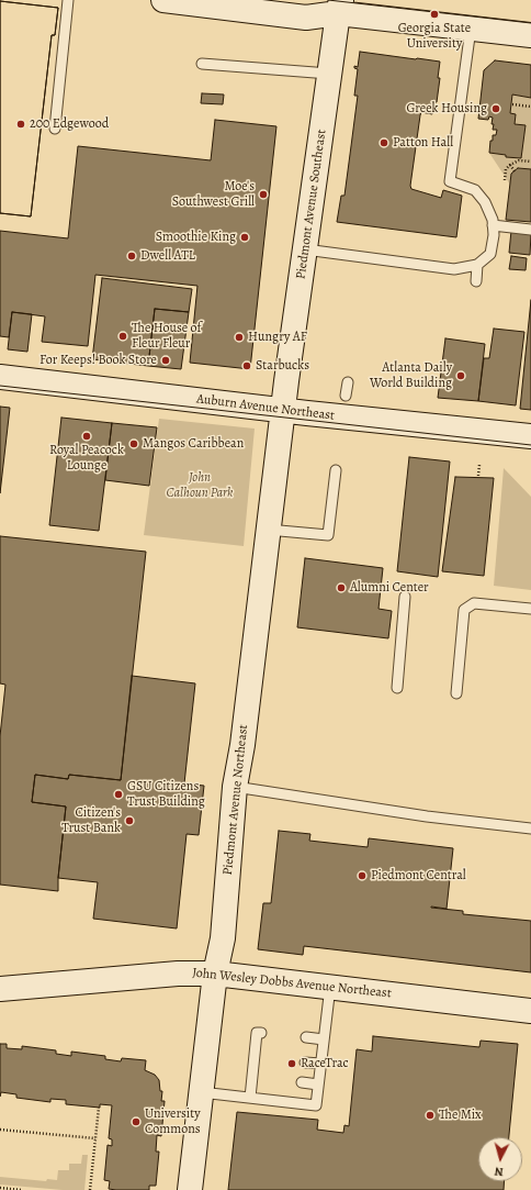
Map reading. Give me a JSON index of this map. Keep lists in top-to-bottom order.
{
  "streets": {
    "main road": [
      "Piedmont Avenue Southeast",
      "Auburn Avenue Northeast",
      "Piedmont Avenue Northeast",
      "John Wesley Dobbs Avenue Northeast"
    ]
  },
  "crossings": [
    ["Piedmont Avenue Southeast", "Auburn Avenue Northeast"],
    ["Piedmont Avenue Southeast", "Piedmont Avenue Northeast"],
    ["Auburn Avenue Northeast", "Piedmont Avenue Northeast"],
    ["Piedmont Avenue Northeast", "John Wesley Dobbs Avenue Northeast"]
  ],
  "parks": ["John Calhoun Park"],
  "places": [
    "Georgia State University",
    "Greek Housing",
    "200 Edgewood",
    "Patton Hall",
    "Moe's Southwest Grill",
    "Smoothie King",
    "Dwell ATL",
    "The House of Fleur Fleur",
    "Hungry AF",
    "For Keeps! Book Store",
    "Starbucks",
    "Atlanta Daily World Building",
    "Royal Peacock Lounge",
    "Mangos Caribbean",
    "Alumni Center",
    "GSU Citizens Trust Building",
    "Citizen's Trust Bank",
    "Piedmont Central",
    "RaceTrac",
    "The Mix",
    "University Commons"
  ],
  "north": "bottom"
}
